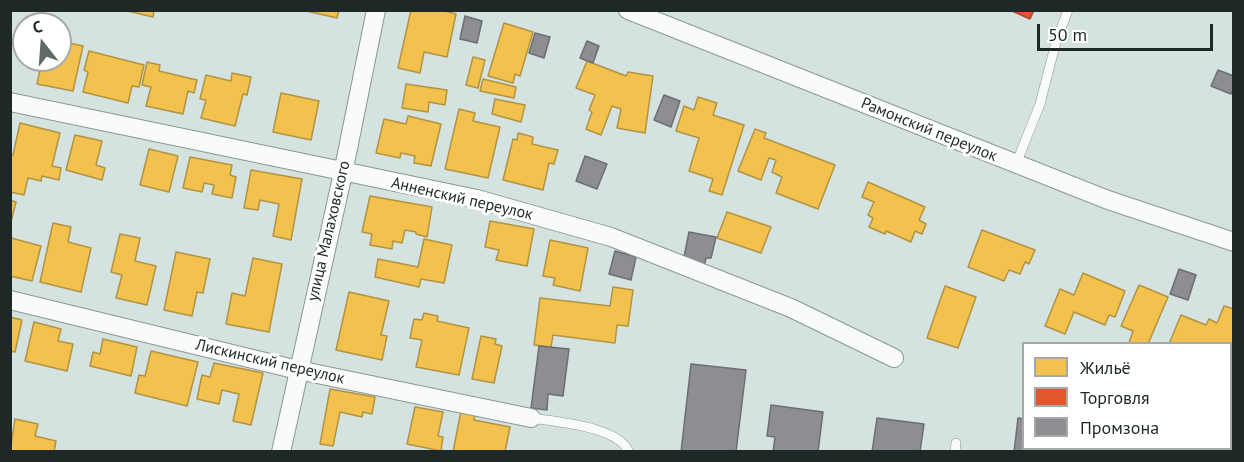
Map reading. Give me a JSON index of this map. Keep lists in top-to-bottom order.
{
  "streets": {
    "street": [
      "Рамонский переулок",
      "Анненский переулок",
      "улица Малаховского",
      "Лискинский переулок"
    ]
  },
  "crossings": [
    ["Анненский переулок", "улица Малаховского"],
    ["улица Малаховского", "Лискинский переулок"]
  ],
  "legend": ["Жильё", "Торговля", "Промзона"],
  "scale_bar": "50 m",
  "north": "top"
}
